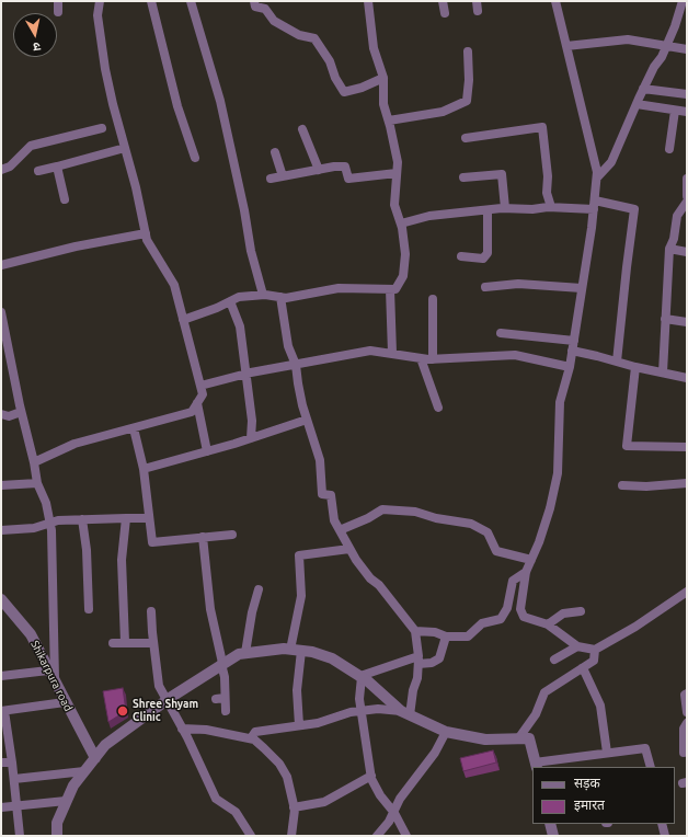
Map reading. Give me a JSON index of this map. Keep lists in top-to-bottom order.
{
  "streets": {
    "street": ["Shikarpura road"]
  },
  "places": ["Shree Shyam Clinic"],
  "legend": ["सड़क", "इमारत"],
  "north": "bottom"
}
